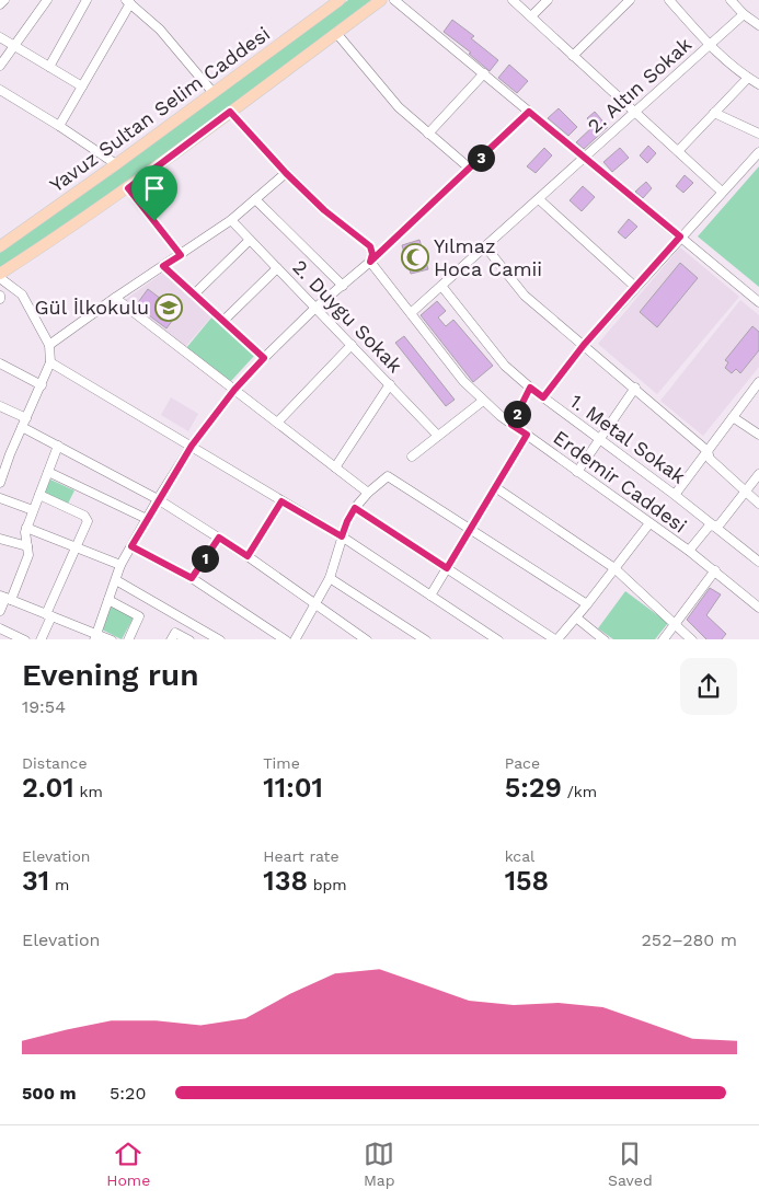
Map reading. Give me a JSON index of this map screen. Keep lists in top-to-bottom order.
{
  "streets": {
    "main road": ["Yavuz Sultan Selim Caddesi"],
    "street": [
      "2. Altın Sokak",
      "2. Duygu Sokak",
      "1. Metal Sokak",
      "Erdemir Caddesi"
    ]
  },
  "crossings": [
    ["2. Altın Sokak", "1. Metal Sokak"],
    ["2. Altın Sokak", "Erdemir Caddesi"]
  ],
  "places": {
    "mosque": ["Yılmaz Hoca Camii"],
    "school or university": ["Gül İlkokulu"]
  },
  "page": {
    "pins": ["3", "2", "1"],
    "heading": ["Evening run", "19:54"],
    "stats": [
      ["Distance", "2.01 km"],
      ["Time", "11:01"],
      ["Pace", "5:29 /km"],
      ["Elevation", "31 m"],
      ["Heart rate", "138 bpm"],
      ["kcal", "158"]
    ],
    "chart": ["Elevation", "252–280 m"],
    "list": [
      {
        "name": "500 m",
        "note": "5:20"
      }
    ],
    "tabs": ["Home", "Map", "Saved"]
  }
}
